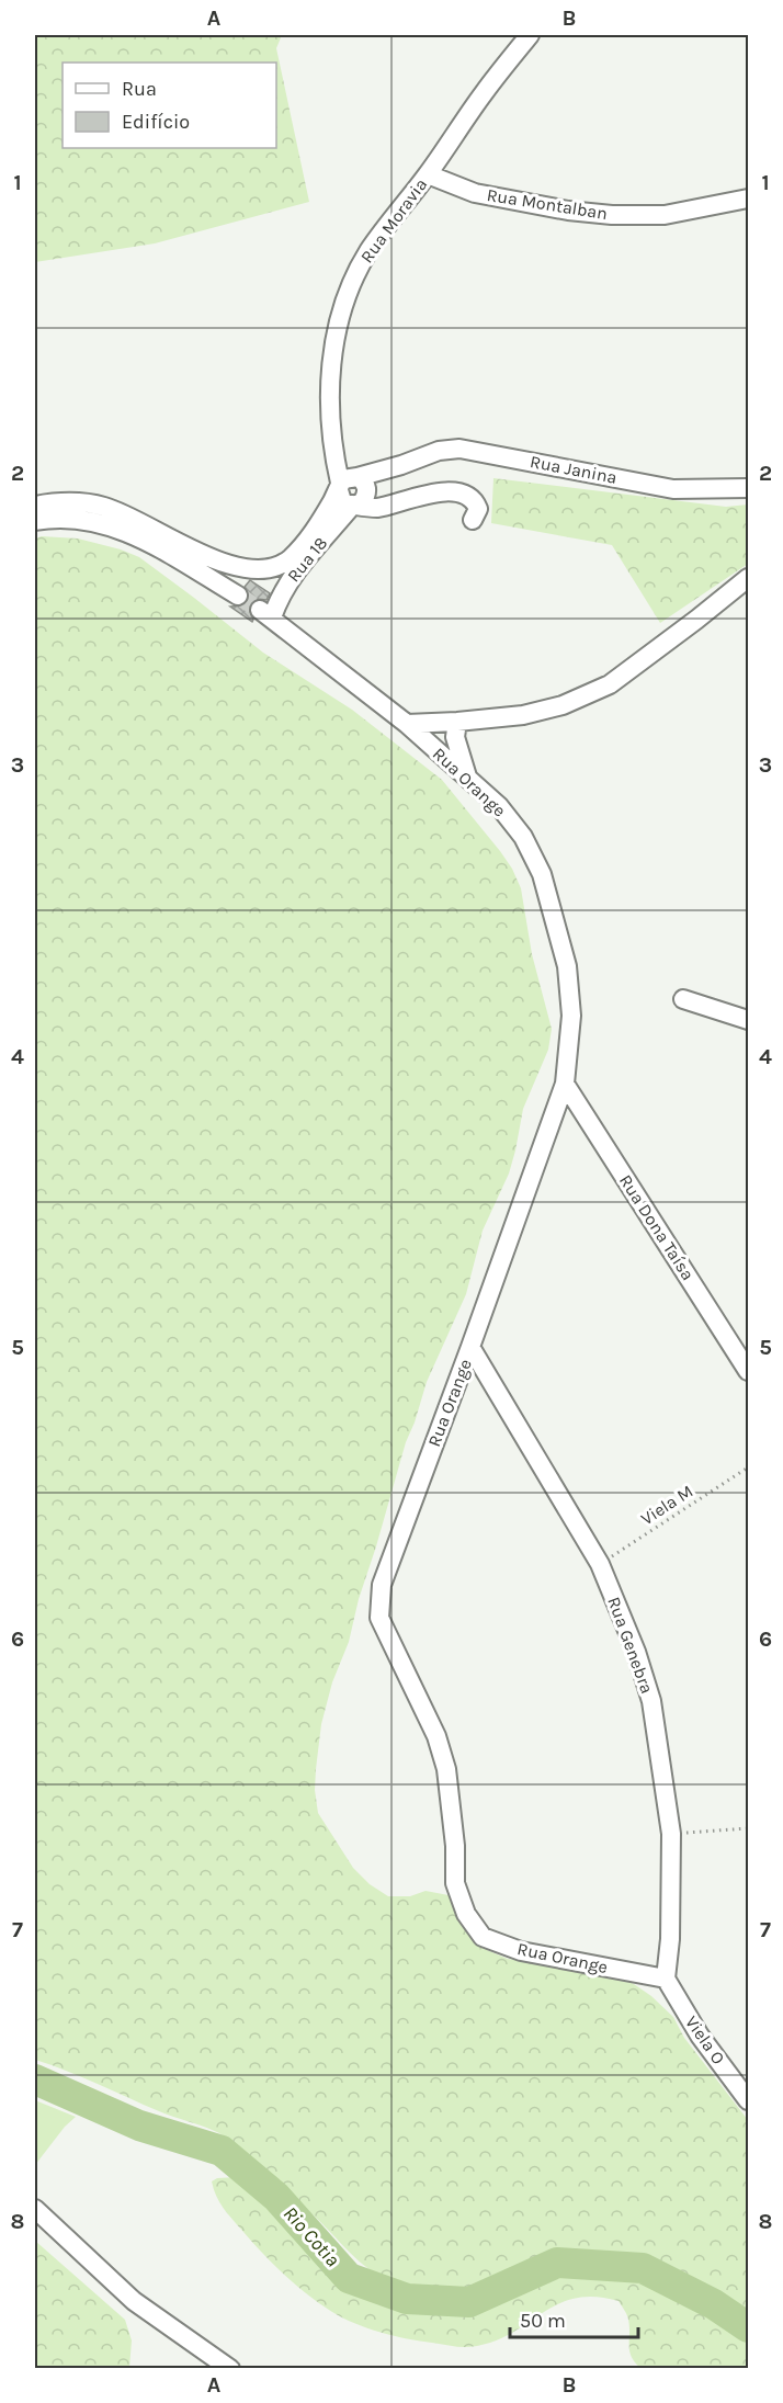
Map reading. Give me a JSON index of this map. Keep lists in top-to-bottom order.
{
  "streets": {
    "street": [
      "Rua Montalban",
      "Rua Moravia",
      "Rua Janina",
      "Rua 18",
      "Rua Orange",
      "Rua Dona Taísa",
      "Rua Genebra",
      "Viela O"
    ],
    "path": ["Viela M"]
  },
  "crossings": [
    ["Rua Montalban", "Rua Moravia"],
    ["Rua Moravia", "Rua Janina"],
    ["Rua Moravia", "Rua 18"],
    ["Rua Janina", "Rua 18"],
    ["Rua 18", "Rua Orange"],
    ["Rua Orange", "Rua Dona Taísa"],
    ["Rua Orange", "Rua Genebra"],
    ["Rua Orange", "Viela O"],
    ["Viela M", "Rua Genebra"],
    ["Rua Genebra", "Viela O"]
  ],
  "water": ["Rio Cotia"],
  "legend": ["Rua", "Edifício"],
  "scale_bar": "50 m",
  "grid": {
    "columns": ["A", "B"],
    "rows": [
      "1",
      "2",
      "3",
      "4",
      "5",
      "6",
      "7",
      "8"
    ]
  }
}
